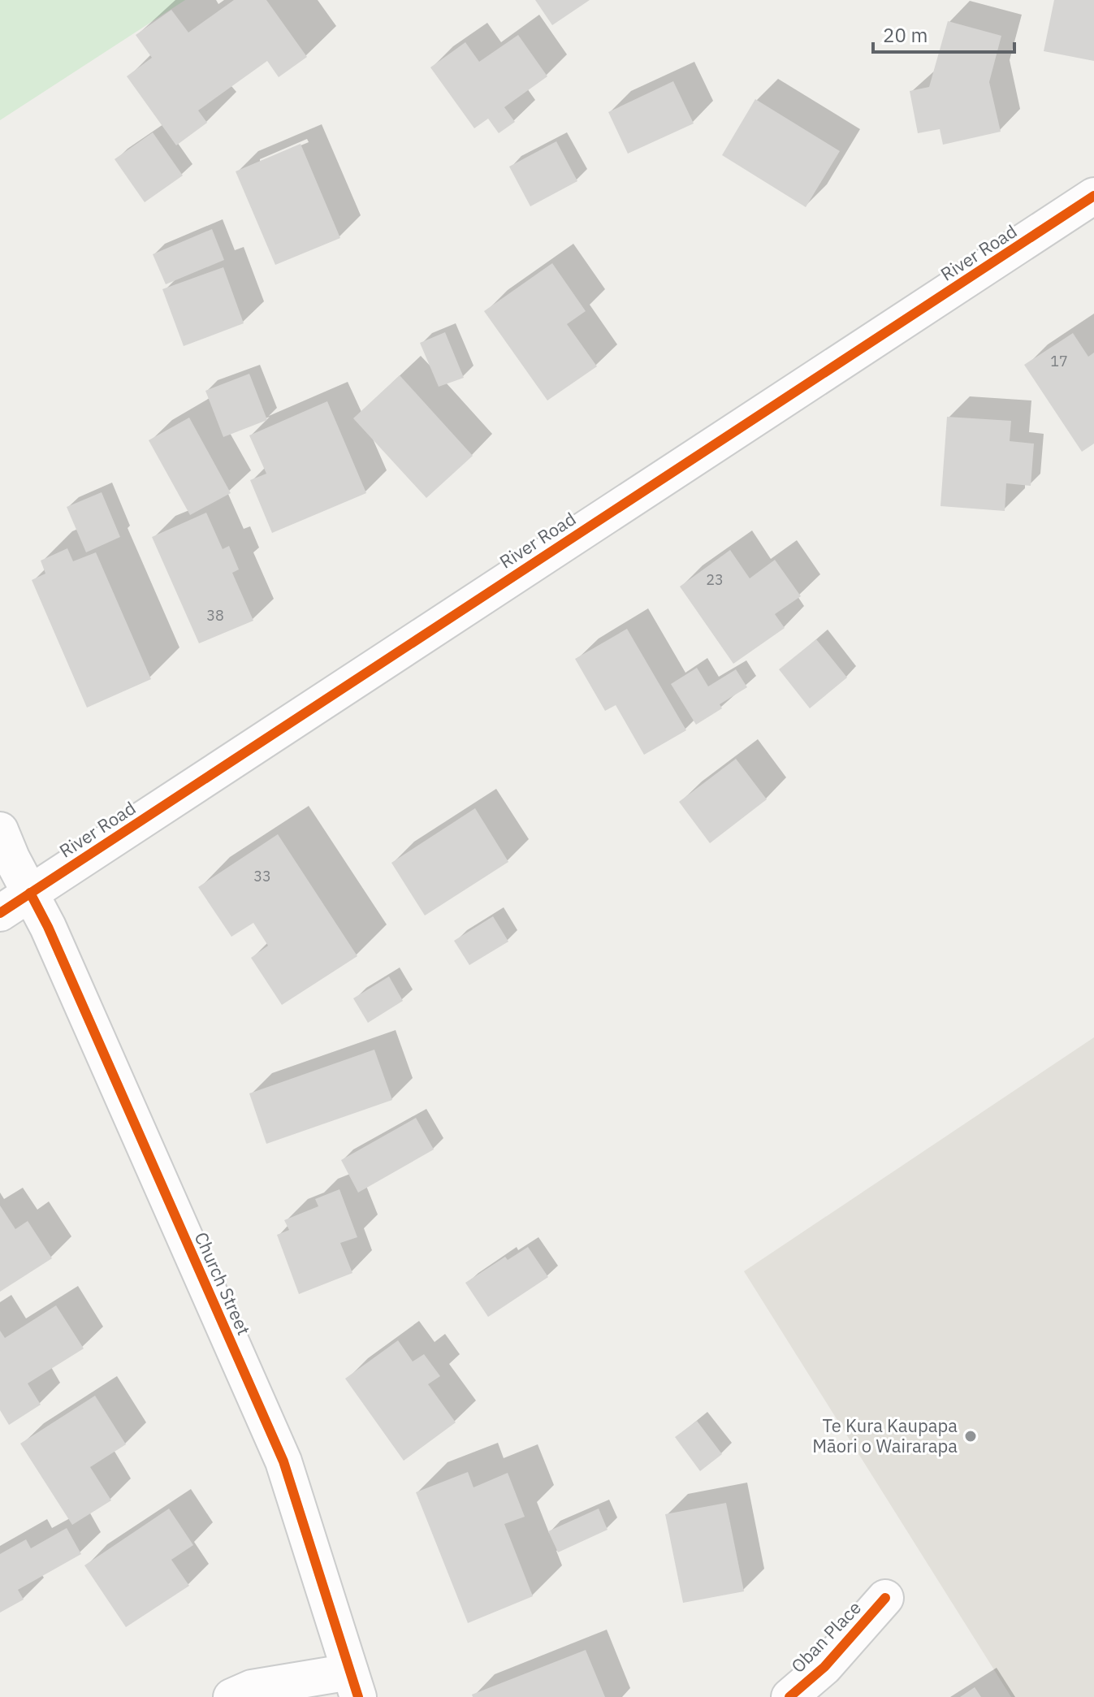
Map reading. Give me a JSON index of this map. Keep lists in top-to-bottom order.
{
  "streets": {
    "street": ["River Road", "Church Street", "Oban Place"]
  },
  "crossings": [
    ["River Road", "Church Street"]
  ],
  "places": ["Te Kura Kaupapa Māori o Wairarapa"],
  "house_numbers": [
    "17",
    "23",
    "38",
    "33"
  ],
  "scale_bar": "20 m"
}
